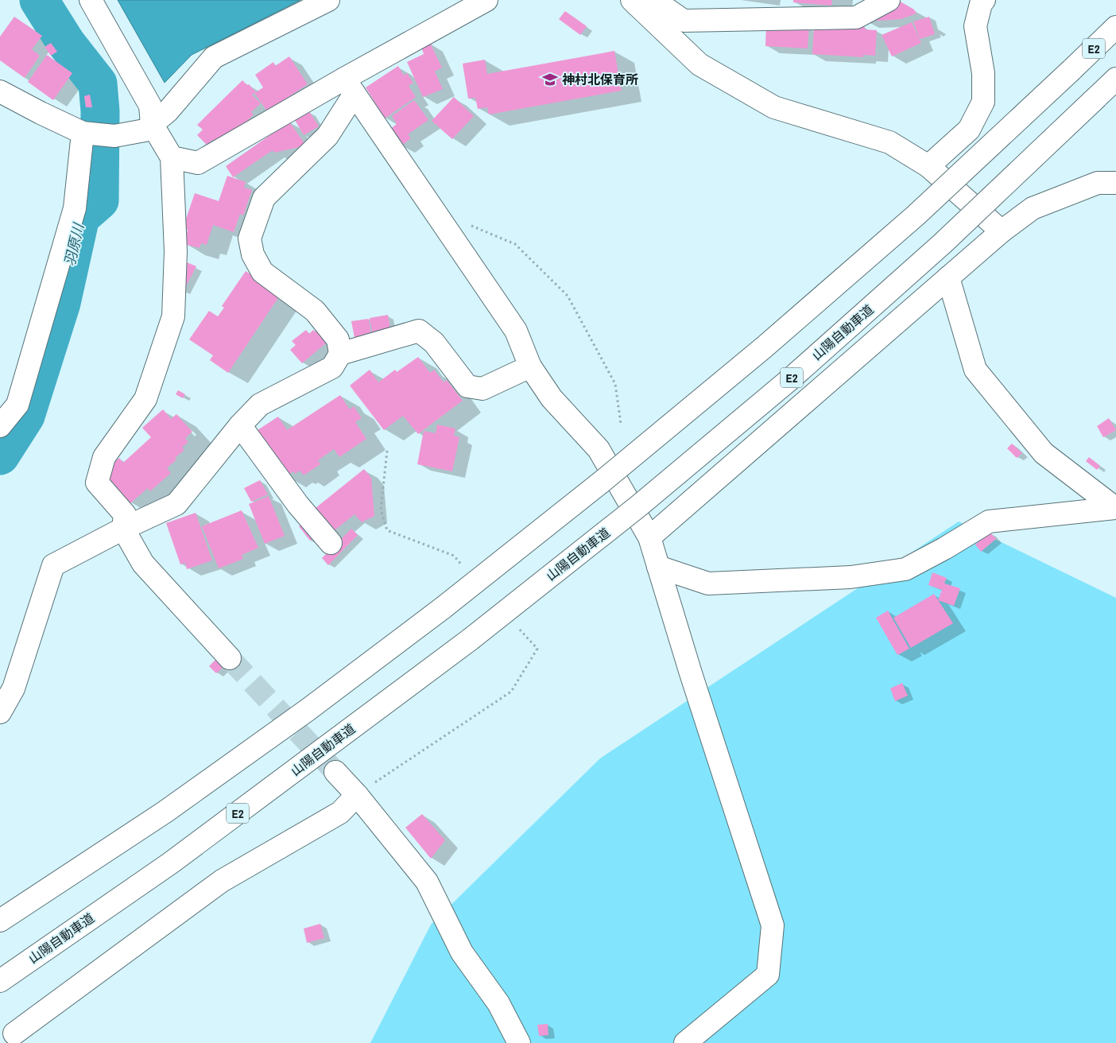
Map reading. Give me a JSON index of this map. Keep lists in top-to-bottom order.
{
  "streets": {
    "main road": ["E2", "山陽自動車道"]
  },
  "water": ["羽原川"],
  "places": {
    "school or university": ["神村北保育所"]
  }
}
